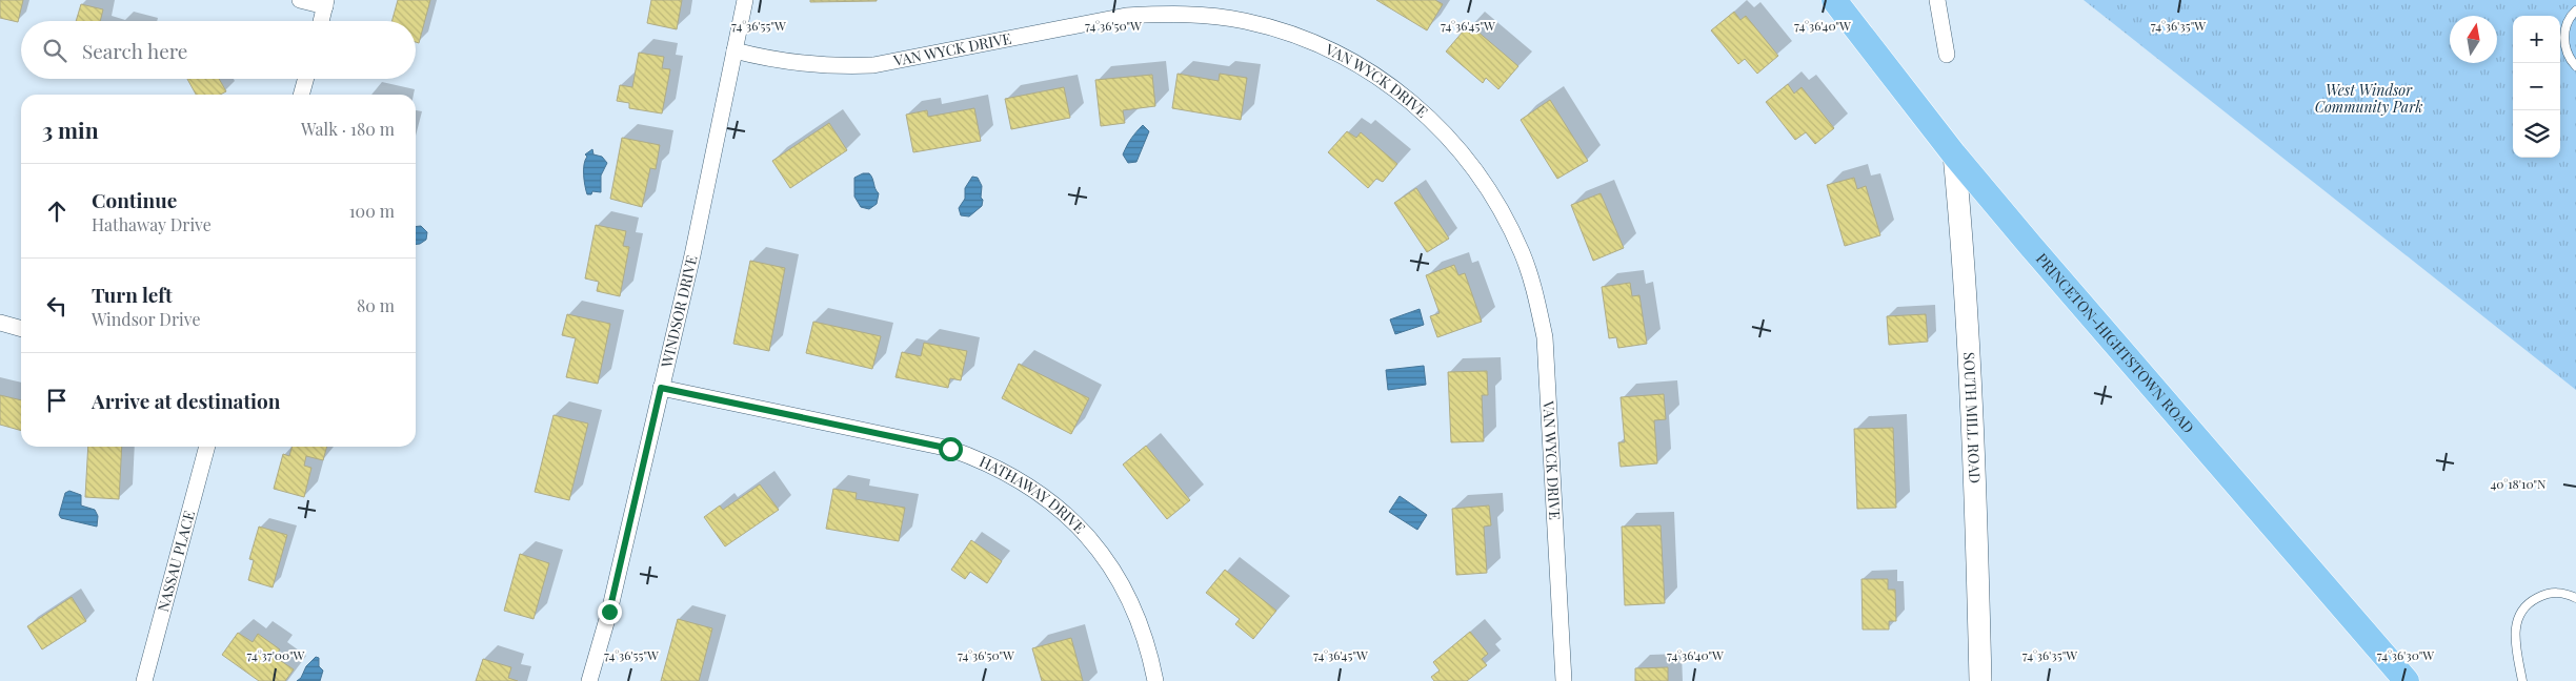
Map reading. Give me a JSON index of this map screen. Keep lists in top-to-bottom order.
{
  "streets": {
    "main road": ["PRINCETON-HIGHTSTOWN ROAD", "SOUTH MILL ROAD"],
    "street": [
      "VAN WYCK DRIVE",
      "WINDSOR DRIVE",
      "HATHAWAY DRIVE",
      "NASSAU PLACE"
    ]
  },
  "crossings": [
    ["VAN WYCK DRIVE", "WINDSOR DRIVE"],
    ["WINDSOR DRIVE", "HATHAWAY DRIVE"],
    ["PRINCETON-HIGHTSTOWN ROAD", "SOUTH MILL ROAD"]
  ],
  "parks": ["West Windsor Community Park"],
  "north": "top",
  "page": {
    "map_buttons": ["+", "−"],
    "search": "Search here",
    "heading": ["3 min", "Walk · 180 m"],
    "list": [
      ["Continue", "Hathaway Drive", "100 m"],
      ["Turn left", "Windsor Drive", "80 m"],
      "Arrive at destination"
    ]
  },
  "coordinates": [
    "74°36'55\"W",
    "74°36'50\"W",
    "74°36'45\"W",
    "74°36'40\"W",
    "74°36'35\"W",
    "40°18'10\"N",
    "74°37'00\"W",
    "74°36'30\"W"
  ]
}
